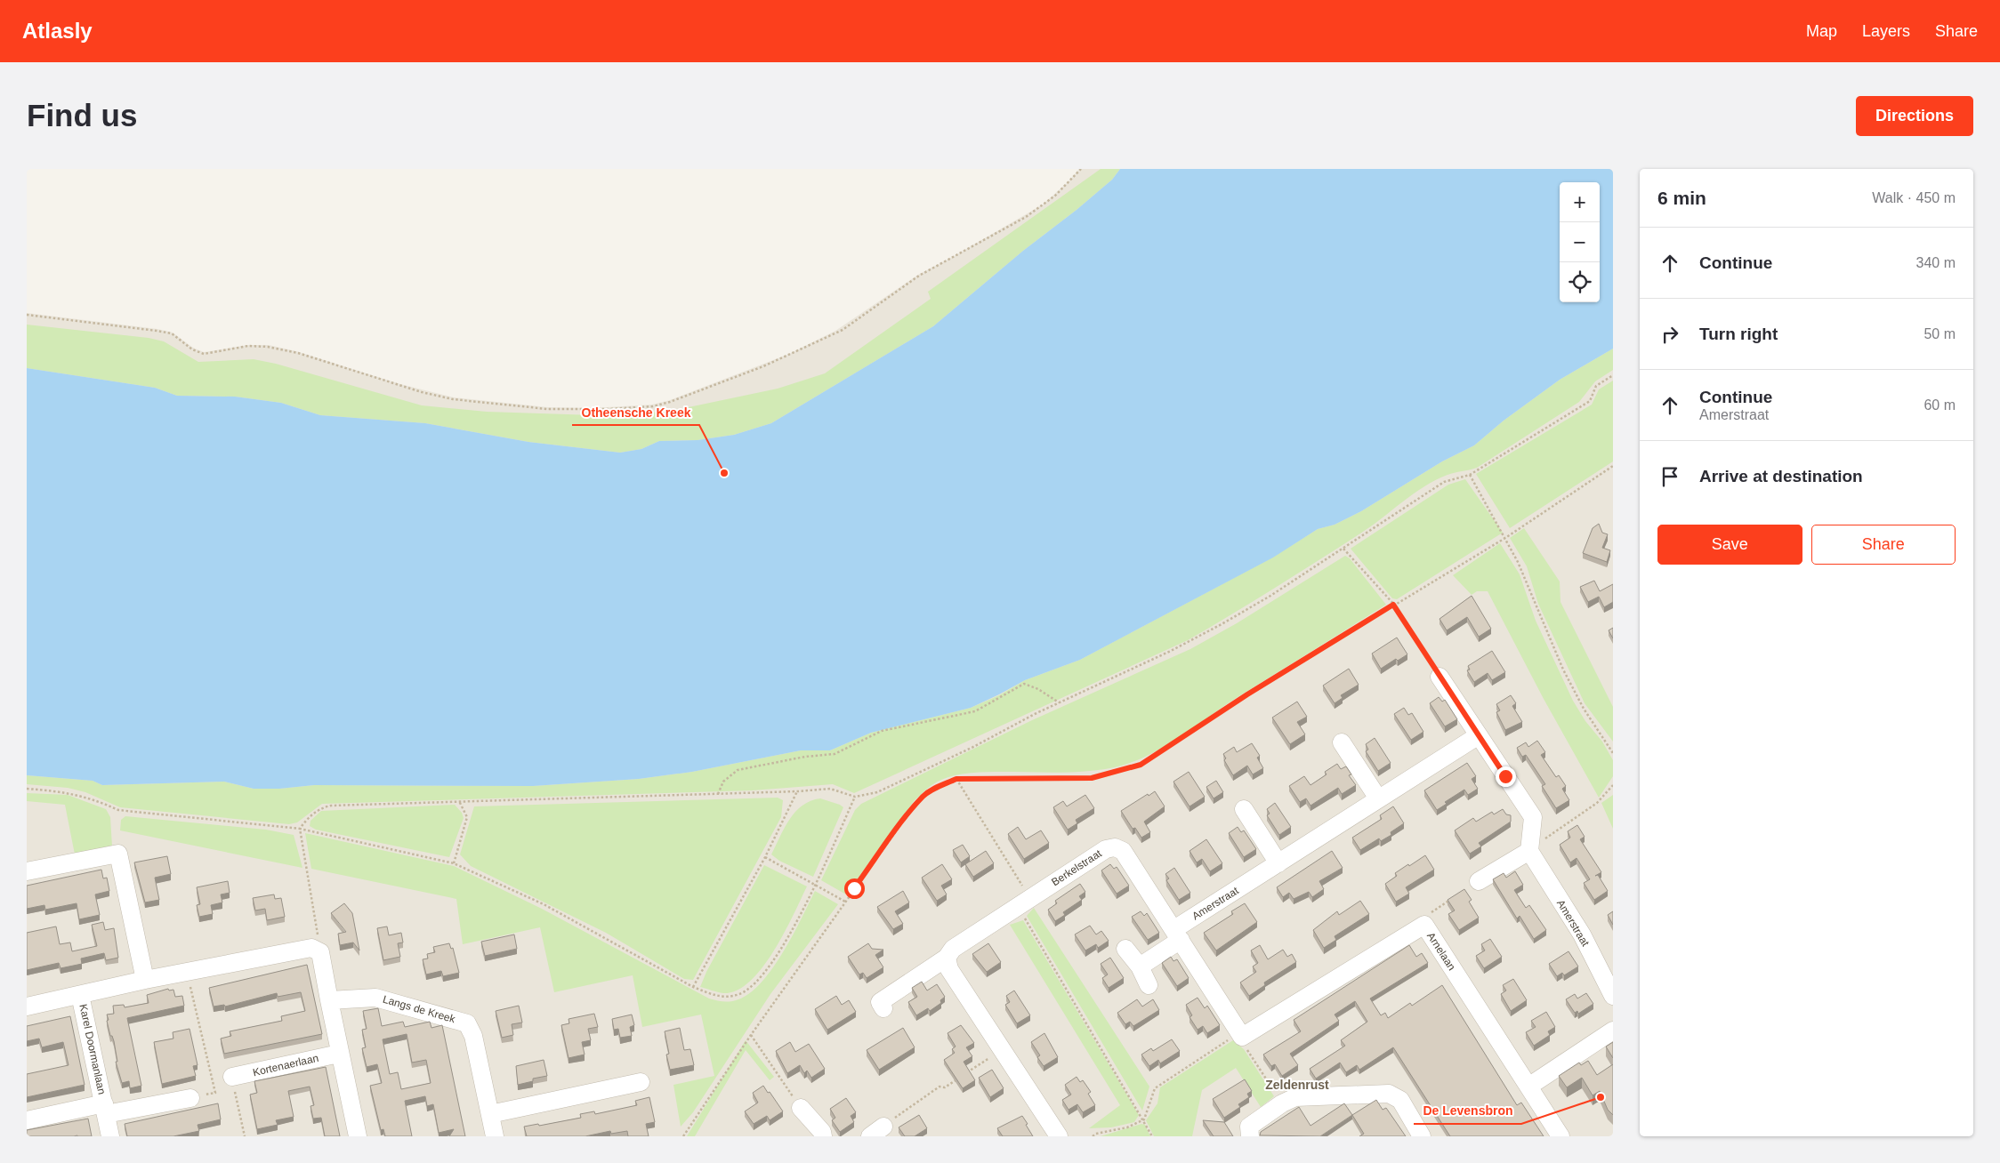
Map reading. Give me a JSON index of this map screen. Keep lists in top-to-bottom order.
{
  "streets": {
    "street": [
      "Berkelstraat",
      "Amerstraat",
      "Arnelaan",
      "Langs de Kreek",
      "Karel Doormanlaan",
      "Kortenaerlaan"
    ]
  },
  "crossings": [
    ["Berkelstraat", "Amerstraat"],
    ["Berkelstraat", "Arnelaan"]
  ],
  "districts": ["Zeldenrust"],
  "places": ["Otheensche Kreek", "De Levensbron"],
  "page": {
    "header": "Atlasly",
    "nav": ["Map", "Layers", "Share"],
    "buttons": [
      "Directions",
      ["Save", "Share"]
    ],
    "title": "Find us",
    "heading": ["6 min", "Walk · 450 m"],
    "map_buttons": ["+", "−"],
    "list": [
      ["Continue", "340 m"],
      ["Turn right", "50 m"],
      ["Continue", "Amerstraat", "60 m"],
      "Arrive at destination"
    ]
  }
}
